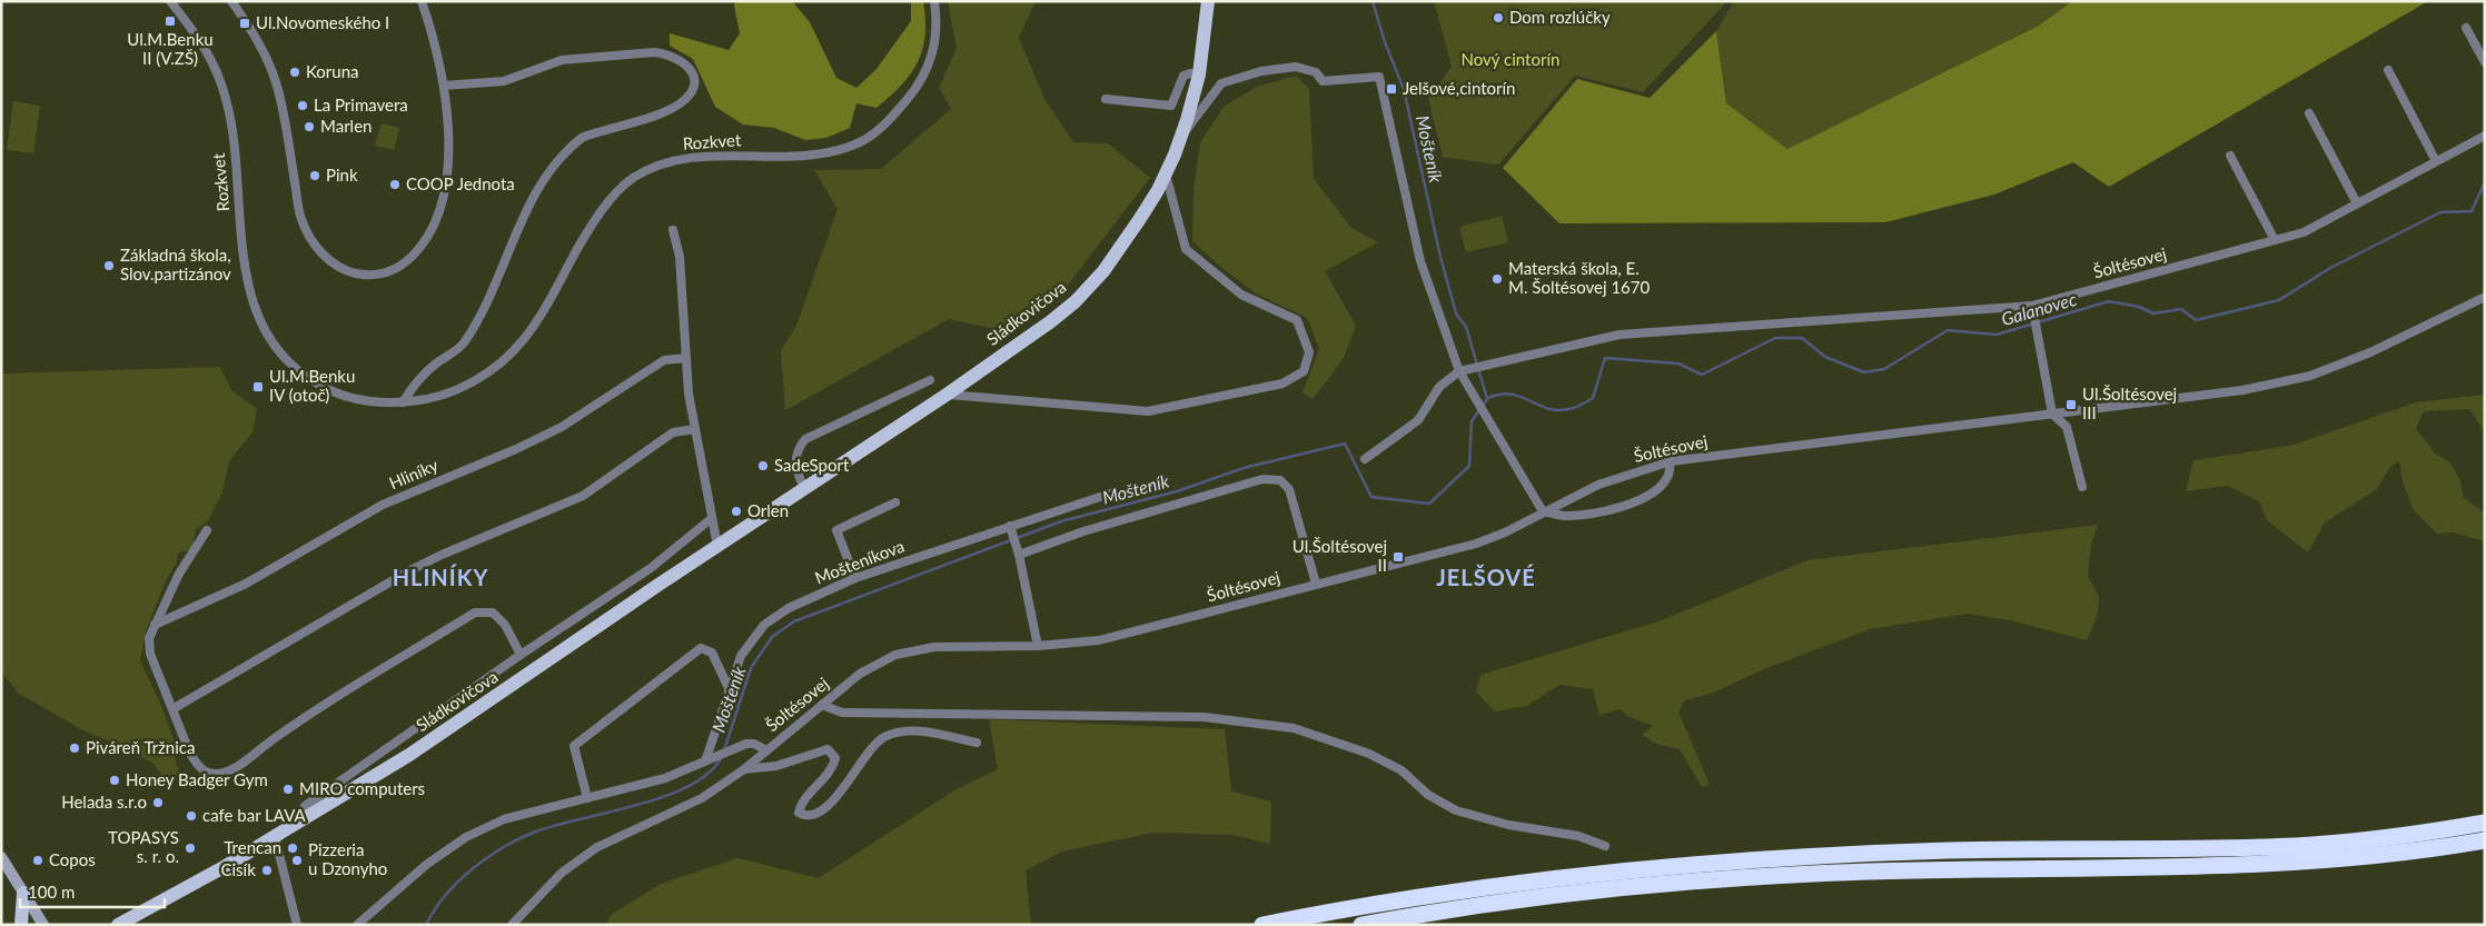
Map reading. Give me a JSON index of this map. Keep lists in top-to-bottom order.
{
  "streets": {
    "main road": ["Sládkovičova"],
    "street": [
      "Rozkvet",
      "Šoltésovej",
      "Hliníky",
      "Mošteníkova"
    ]
  },
  "districts": ["HLINÍKY", "JELŠOVÉ"],
  "water": ["Mošteník", "Galanovec"],
  "parks": ["Nový cintorín"],
  "places": {
    "other": [
      "Dom rozlúčky",
      "Koruna",
      "La Primavera",
      "Marlen",
      "Pink",
      "COOP Jednota",
      "Základná škola, Slov.partizánov",
      "Materská škola, E. M. Šoltésovej 1670",
      "SadeSport",
      "Orlen",
      "Piváreň Tržnica",
      "Honey Badger Gym",
      "MIRO computers",
      "Helada s.r.o",
      "cafe bar LAVA",
      "TOPASYS s. r. o.",
      "Trencan",
      "Copos",
      "Pizzeria u Dzonyho",
      "Cisík"
    ],
    "transit": [
      "Ul.M.Benku II (V.ZŠ)",
      "Ul.Novomeského I",
      "Jelšové,cintorín",
      "Ul.M.Benku IV (otoč)",
      "Ul.Šoltésovej III",
      "Ul.Šoltésovej II"
    ]
  },
  "scale_bar": "100 m"
}
